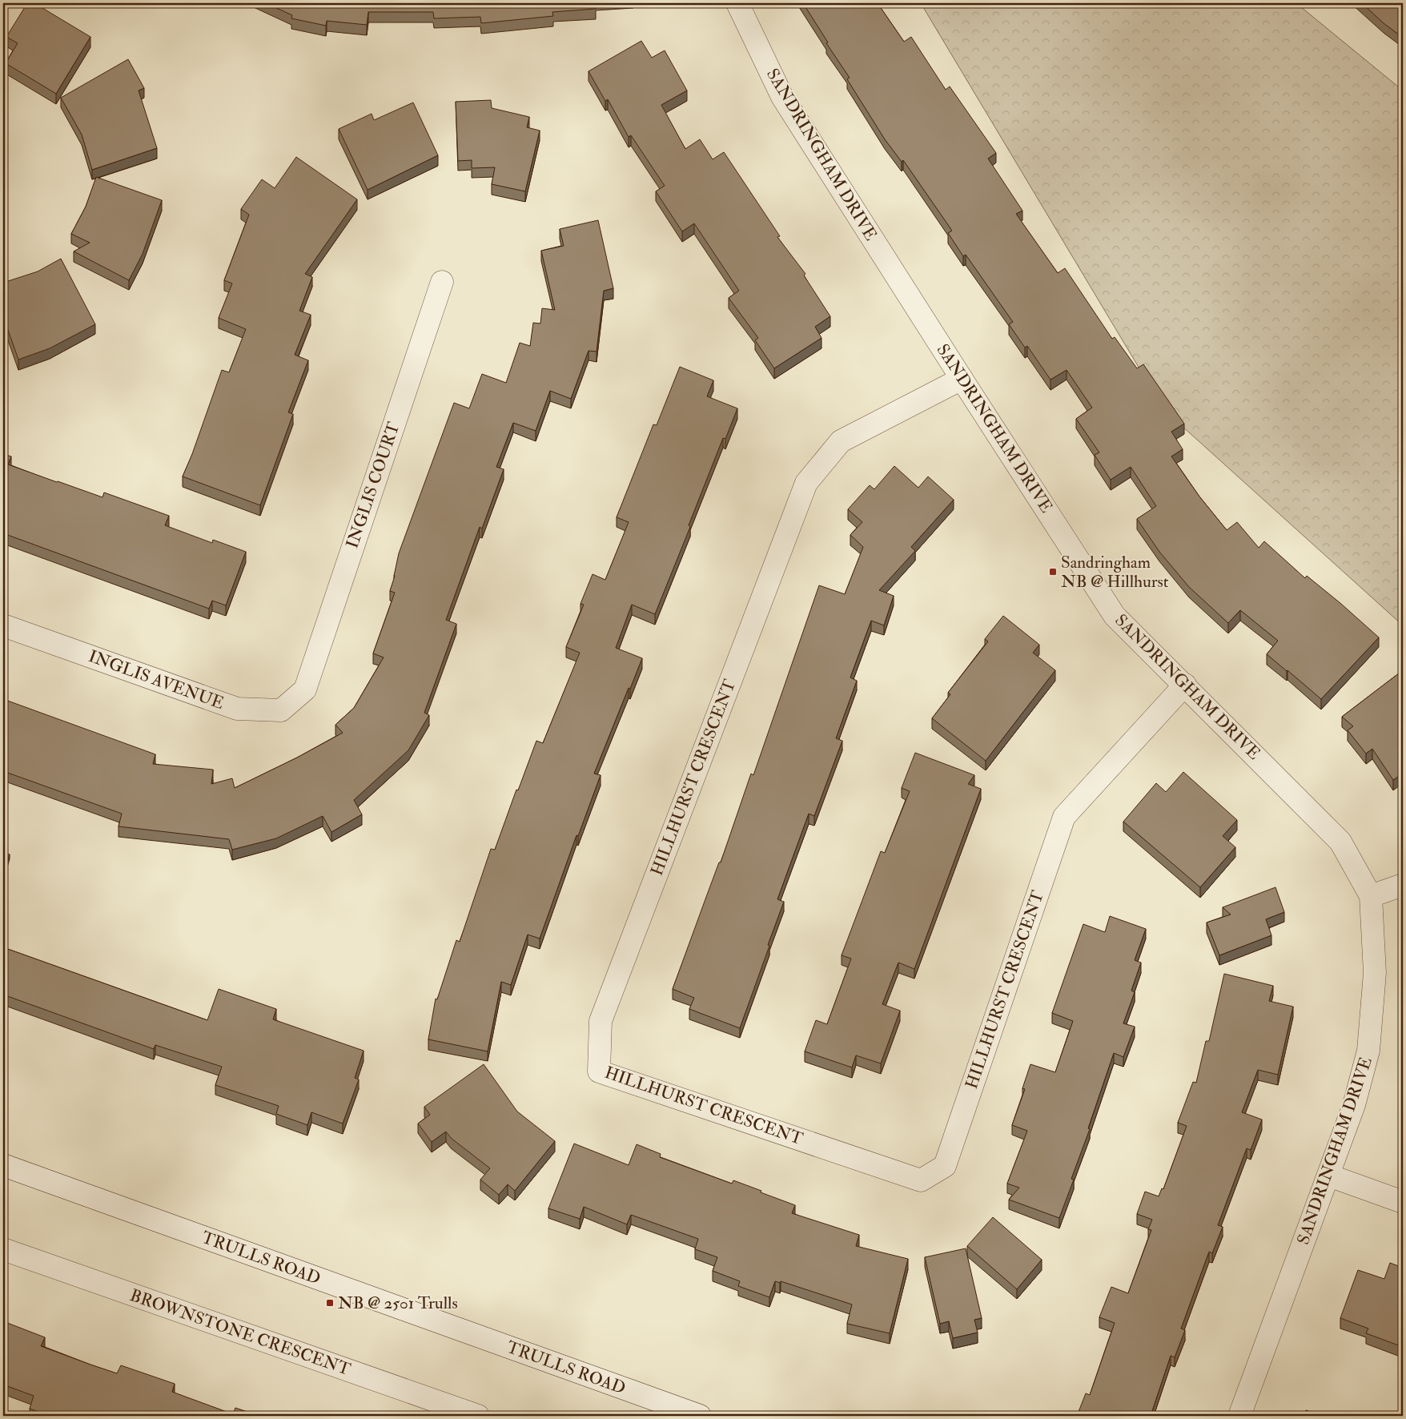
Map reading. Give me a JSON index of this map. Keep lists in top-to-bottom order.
{
  "streets": {
    "street": [
      "SANDRINGHAM DRIVE",
      "INGLIS COURT",
      "INGLIS AVENUE",
      "HILLHURST CRESCENT",
      "TRULLS ROAD",
      "BROWNSTONE CRESCENT"
    ]
  },
  "crossings": [
    ["SANDRINGHAM DRIVE", "HILLHURST CRESCENT"],
    ["INGLIS COURT", "INGLIS AVENUE"]
  ],
  "places": {
    "transit": ["Sandringham NB @ Hillhurst", "NB @ 2501 Trulls"]
  }
}
